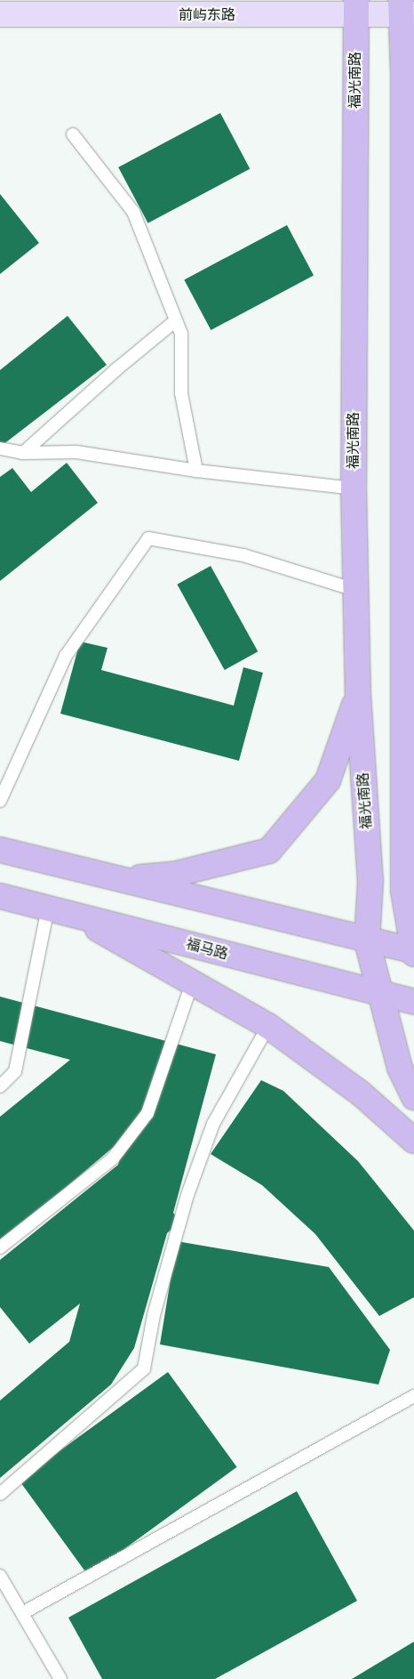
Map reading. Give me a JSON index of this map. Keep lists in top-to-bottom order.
{
  "streets": {
    "main road": ["前屿东路", "福光南路", "福马路"]
  },
  "crossings": [
    ["前屿东路", "福光南路"],
    ["福光南路", "福马路"]
  ]
}
